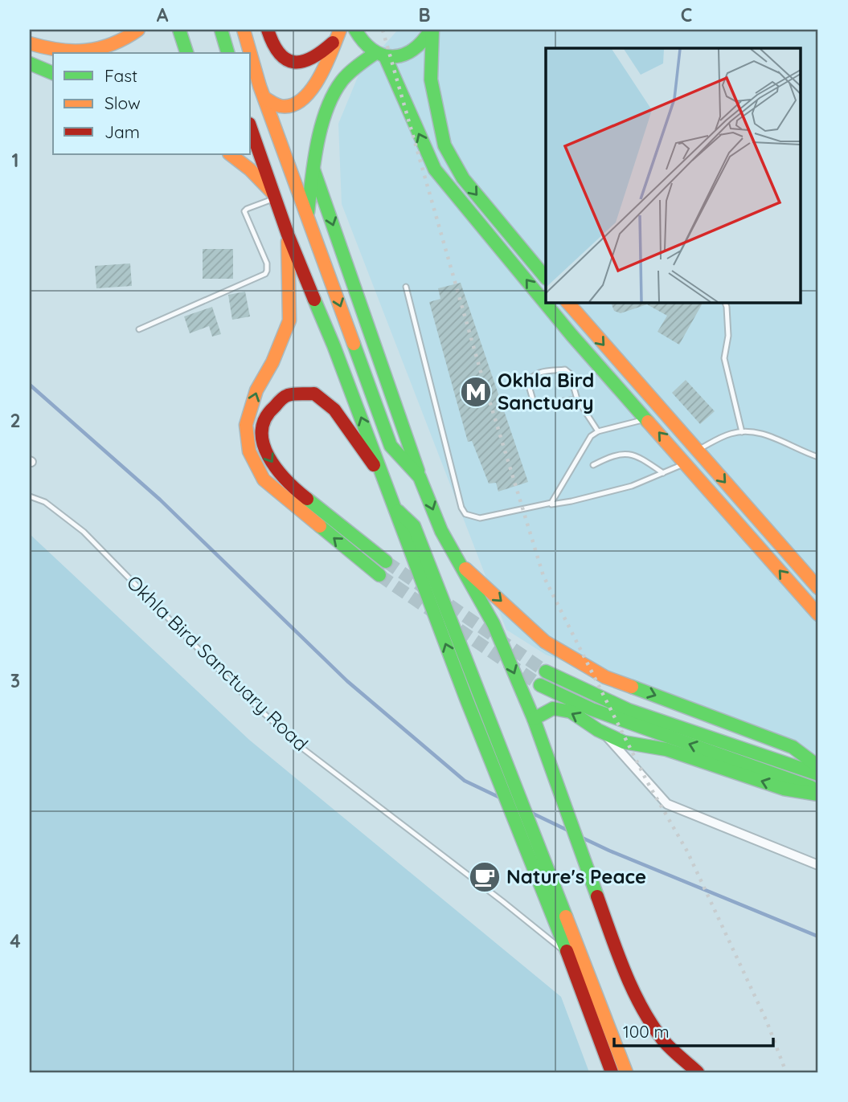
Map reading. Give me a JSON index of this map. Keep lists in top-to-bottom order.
{
  "streets": {
    "lane": ["Okhla Bird Sanctuary Road"]
  },
  "places": {
    "metro station": ["Okhla Bird Sanctuary"],
    "cafe": ["Nature's Peace"]
  },
  "legend": ["Fast", "Slow", "Jam"],
  "scale_bar": "100 m",
  "grid": {
    "columns": ["A", "B", "C"],
    "rows": [
      "1",
      "2",
      "3",
      "4"
    ]
  }
}
